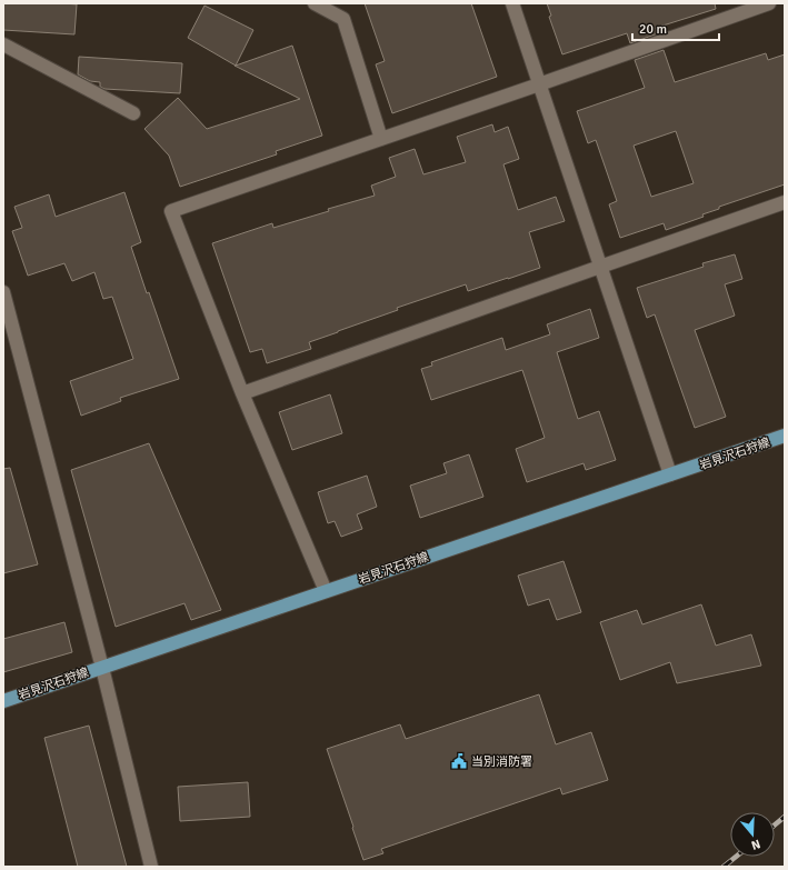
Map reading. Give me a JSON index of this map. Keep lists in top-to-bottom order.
{
  "streets": {
    "main road": ["岩見沢石狩線"]
  },
  "places": {
    "public building": ["当別消防署"]
  },
  "scale_bar": "20 m",
  "north": "bottom"
}
